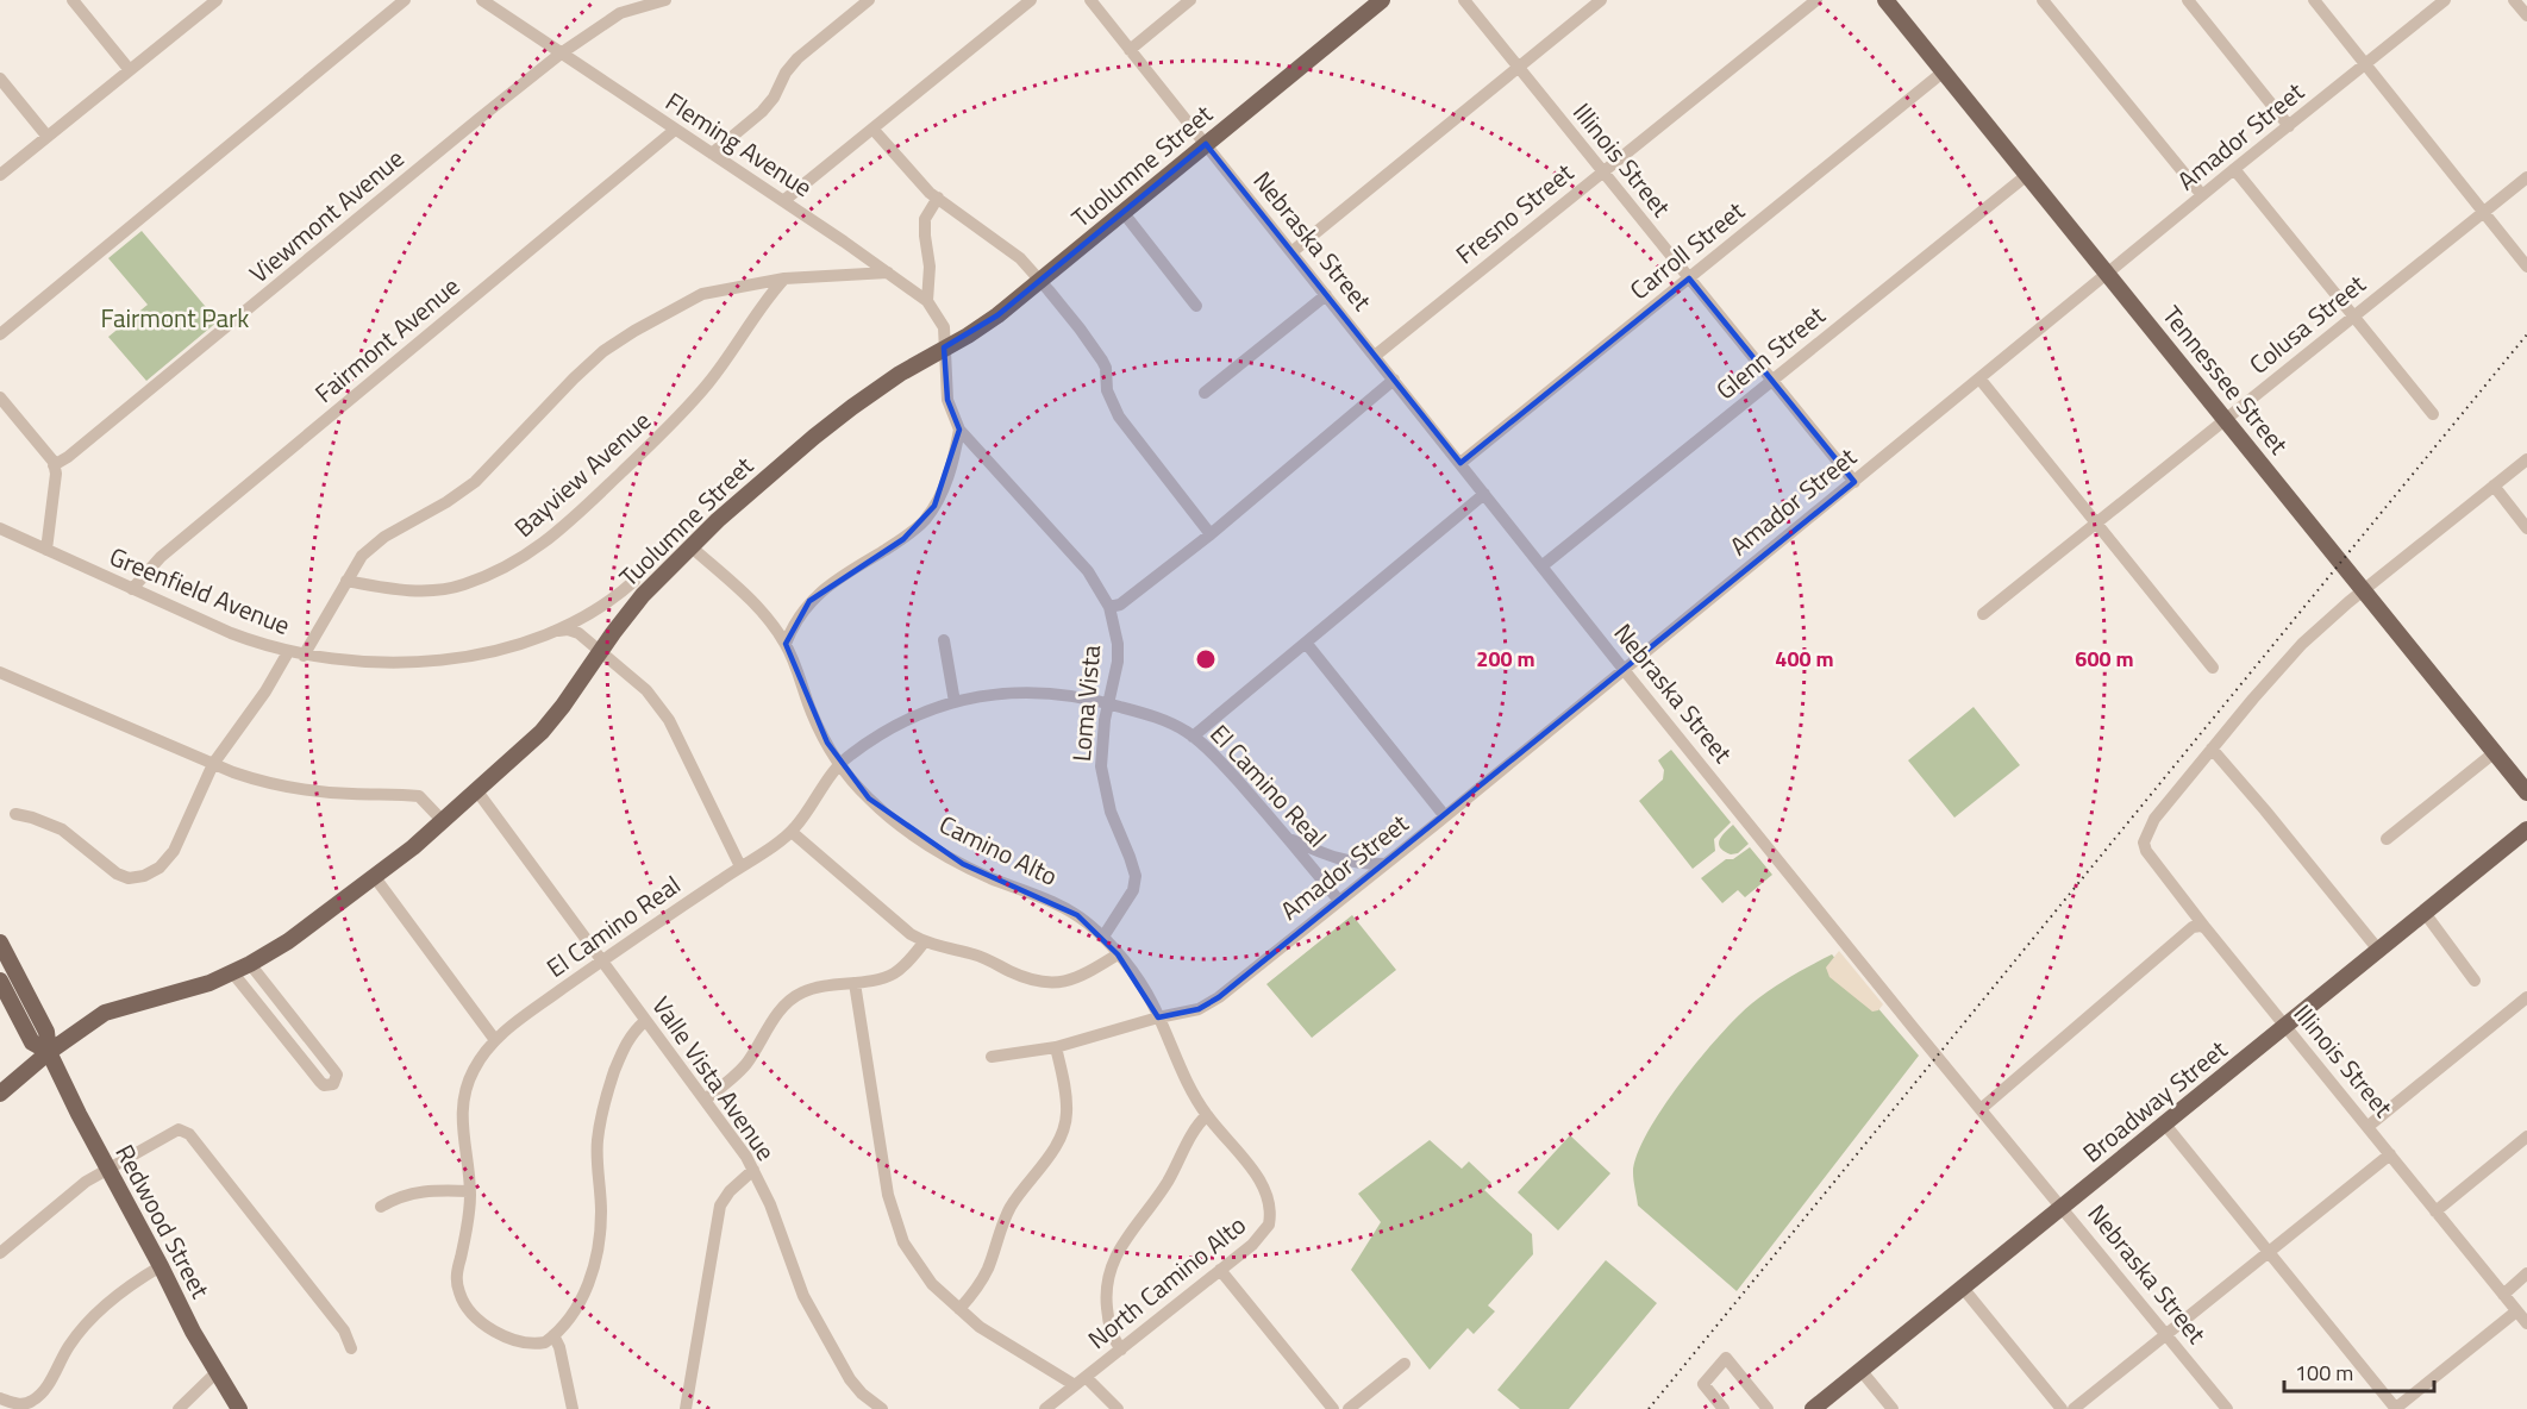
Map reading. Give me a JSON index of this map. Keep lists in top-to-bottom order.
{
  "streets": {
    "main road": [
      "Tuolumne Street",
      "Tennessee Street",
      "Broadway Street",
      "Redwood Street"
    ],
    "street": [
      "Amador Street",
      "Fleming Avenue",
      "Illinois Street",
      "Fresno Street",
      "Viewmont Avenue",
      "Nebraska Street",
      "Carroll Street",
      "Colusa Street",
      "Fairmont Avenue",
      "Glenn Street",
      "Bayview Avenue",
      "Greenfield Avenue",
      "Loma Vista",
      "El Camino Real",
      "Camino Alto",
      "Valle Vista Avenue",
      "North Camino Alto"
    ]
  },
  "crossings": [
    ["Amador Street", "Illinois Street"],
    ["Amador Street", "Nebraska Street"],
    ["Amador Street", "Tennessee Street"],
    ["Amador Street", "El Camino Real"],
    ["Amador Street", "Camino Alto"],
    ["Fleming Avenue", "Tuolumne Street"],
    ["Fleming Avenue", "Viewmont Avenue"],
    ["Fleming Avenue", "Fairmont Avenue"],
    ["Fleming Avenue", "Loma Vista"],
    ["Illinois Street", "Fresno Street"],
    ["Illinois Street", "Carroll Street"],
    ["Illinois Street", "Glenn Street"],
    ["Illinois Street", "Broadway Street"],
    ["Tuolumne Street", "Nebraska Street"],
    ["Tuolumne Street", "Loma Vista"],
    ["Tuolumne Street", "Camino Alto"],
    ["Tuolumne Street", "Valle Vista Avenue"],
    ["Tuolumne Street", "Redwood Street"],
    ["Fresno Street", "Nebraska Street"],
    ["Nebraska Street", "Carroll Street"],
    ["Nebraska Street", "Glenn Street"],
    ["Nebraska Street", "Broadway Street"],
    ["Carroll Street", "Tennessee Street"],
    ["Colusa Street", "Tennessee Street"],
    ["Fairmont Avenue", "Greenfield Avenue"],
    ["Glenn Street", "Tennessee Street"],
    ["Loma Vista", "El Camino Real"],
    ["Loma Vista", "Camino Alto"],
    ["El Camino Real", "Camino Alto"],
    ["El Camino Real", "Valle Vista Avenue"],
    ["Camino Alto", "North Camino Alto"]
  ],
  "parks": ["Fairmont Park"],
  "scale_bar": "100 m",
  "rings": ["200 m", "400 m", "600 m"]
}
